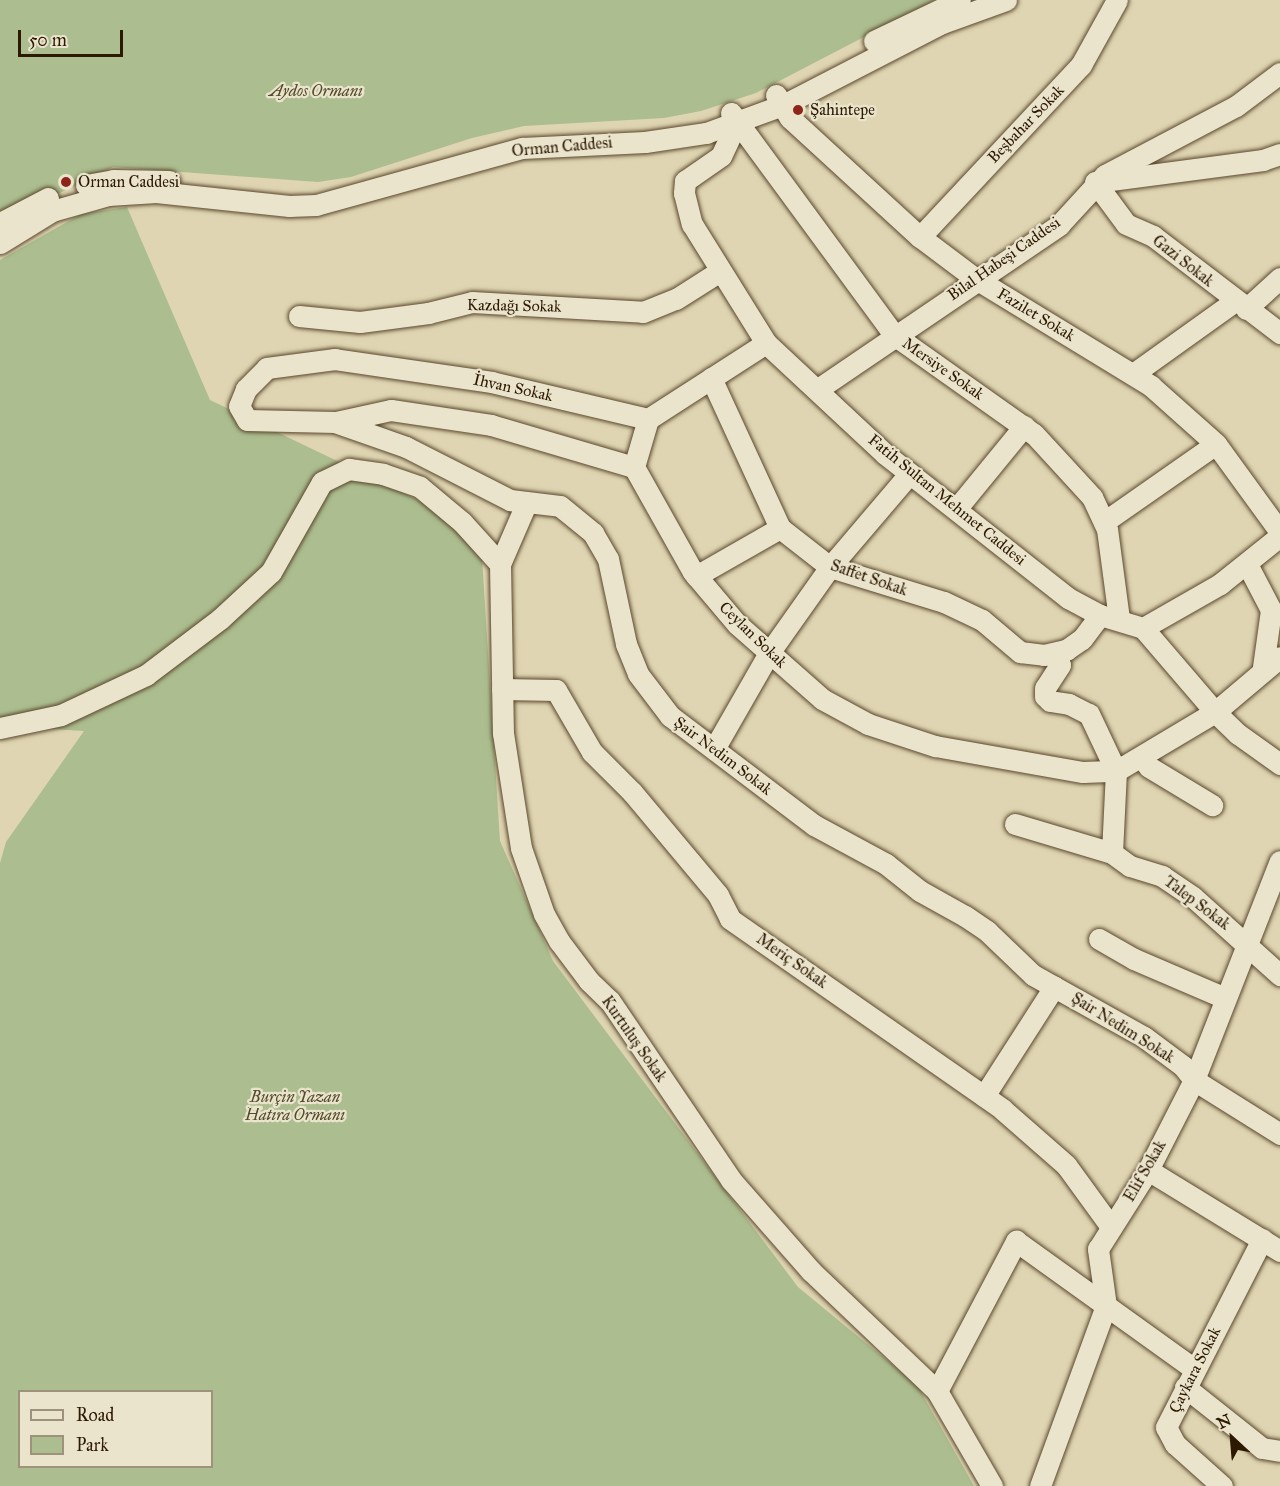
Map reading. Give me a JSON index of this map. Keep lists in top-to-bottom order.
{
  "streets": {
    "street": [
      "Beşbahar Sokak",
      "Orman Caddesi",
      "Bilal Habeşi Caddesi",
      "Gazi Sokak",
      "Kazdağı Sokak",
      "Fazilet Sokak",
      "Mersiye Sokak",
      "İhvan Sokak",
      "Fatih Sultan Mehmet Caddesi",
      "Saffet Sokak",
      "Ceylan Sokak",
      "Şair Nedim Sokak",
      "Talep Sokak",
      "Meriç Sokak",
      "Kurtuluş Sokak",
      "Elif Sokak",
      "Çaykara Sokak"
    ]
  },
  "crossings": [
    ["Beşbahar Sokak", "Fazilet Sokak"],
    ["Orman Caddesi", "Fazilet Sokak"],
    ["Orman Caddesi", "Mersiye Sokak"],
    ["Orman Caddesi", "Fatih Sultan Mehmet Caddesi"],
    ["Bilal Habeşi Caddesi", "Gazi Sokak"],
    ["Bilal Habeşi Caddesi", "Fazilet Sokak"],
    ["Bilal Habeşi Caddesi", "Mersiye Sokak"],
    ["Bilal Habeşi Caddesi", "Fatih Sultan Mehmet Caddesi"],
    ["Kazdağı Sokak", "Fatih Sultan Mehmet Caddesi"],
    ["Mersiye Sokak", "Fatih Sultan Mehmet Caddesi"],
    ["İhvan Sokak", "Şair Nedim Sokak"],
    ["Fatih Sultan Mehmet Caddesi", "Ceylan Sokak"],
    ["Şair Nedim Sokak", "Kurtuluş Sokak"],
    ["Şair Nedim Sokak", "Elif Sokak"],
    ["Talep Sokak", "Elif Sokak"],
    ["Meriç Sokak", "Kurtuluş Sokak"],
    ["Meriç Sokak", "Elif Sokak"]
  ],
  "parks": ["Aydos Ormanı", "Burçin Yazan Hatıra Ormanı"],
  "places": ["Şahintepe", "Orman Caddesi"],
  "legend": ["Road", "Park"],
  "scale_bar": "50 m",
  "north": "top left"
}
